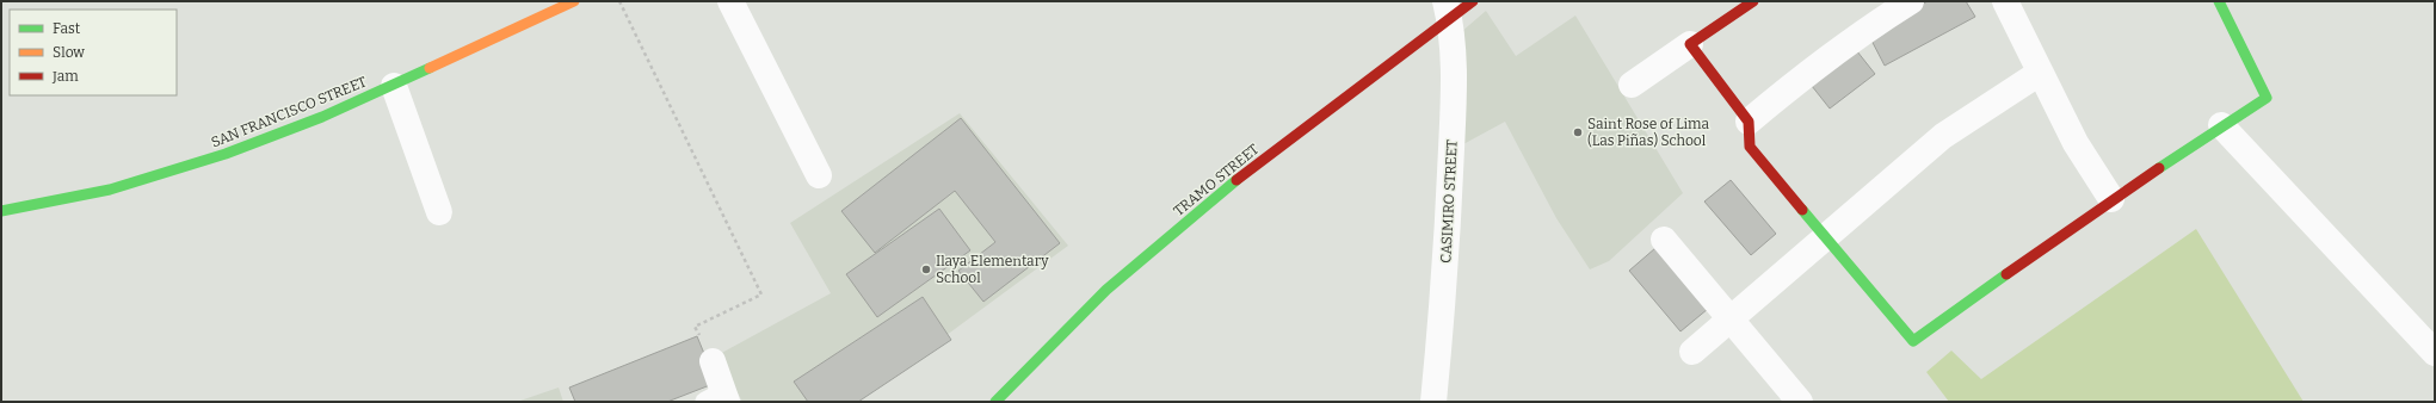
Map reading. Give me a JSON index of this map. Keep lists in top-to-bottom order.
{
  "streets": {
    "street": ["SAN FRANCISCO STREET", "TRAMO STREET", "CASIMIRO STREET"]
  },
  "crossings": [
    ["TRAMO STREET", "CASIMIRO STREET"]
  ],
  "places": ["Saint Rose of Lima (Las Piñas) School", "Ilaya Elementary School"],
  "legend": ["Fast", "Slow", "Jam"]
}
